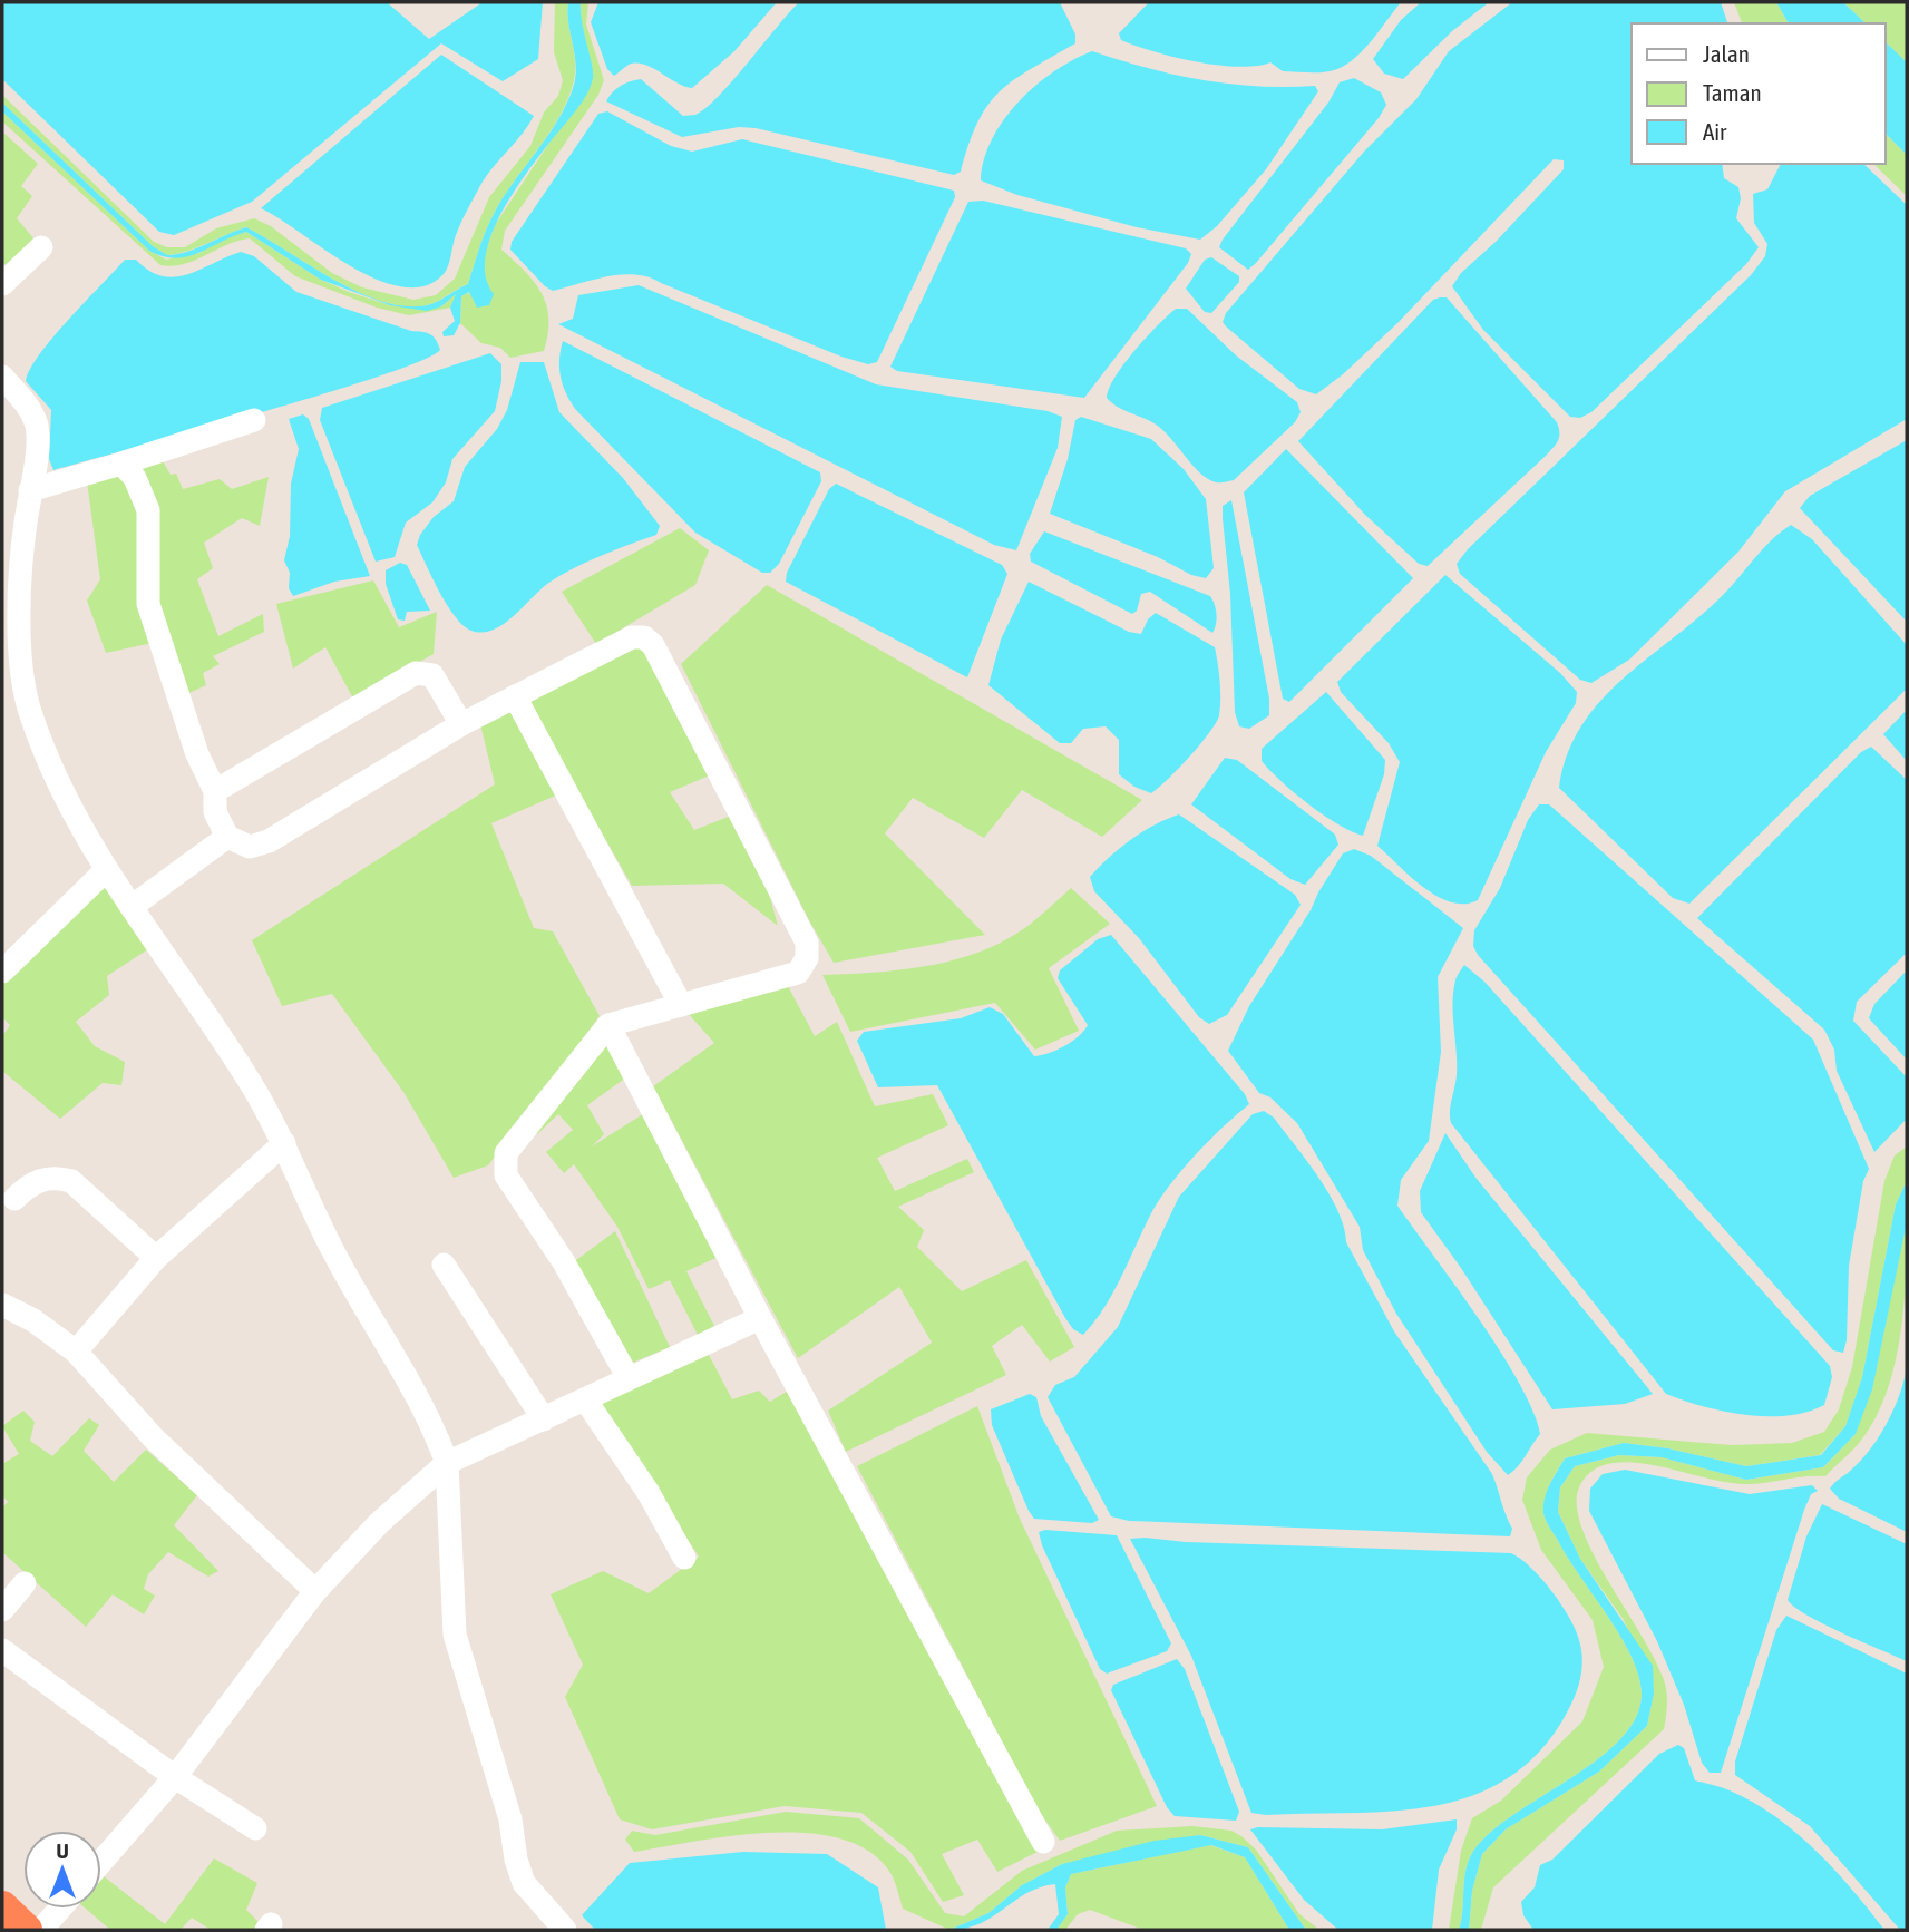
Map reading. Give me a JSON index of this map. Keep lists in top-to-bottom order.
{
  "legend": ["Jalan", "Taman", "Air"],
  "north": "top"
}
